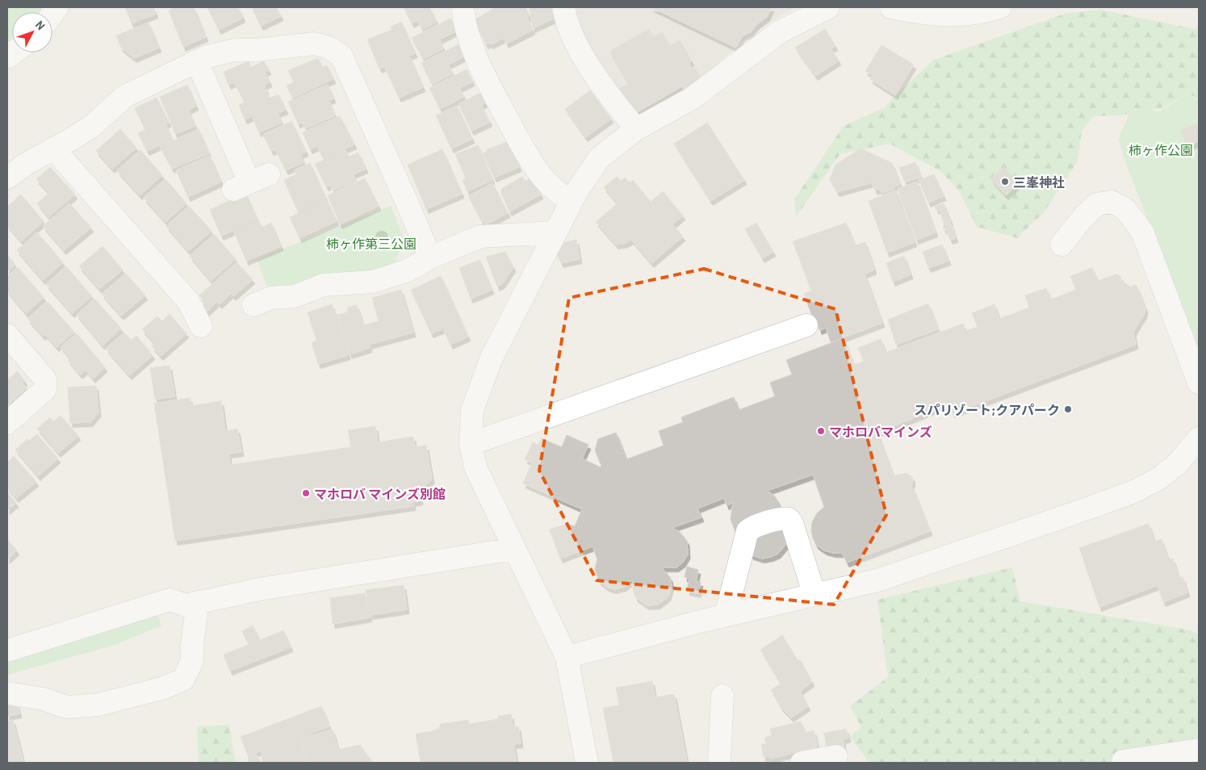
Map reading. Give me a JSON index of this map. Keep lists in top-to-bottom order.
{
  "parks": ["柿ヶ作公園", "柿ヶ作第三公園"],
  "places": [
    "三峯神社",
    "スパリゾート;クアパーク",
    "マホロバマインズ",
    "マホロバ マインズ別館"
  ],
  "north": "top right"
}
